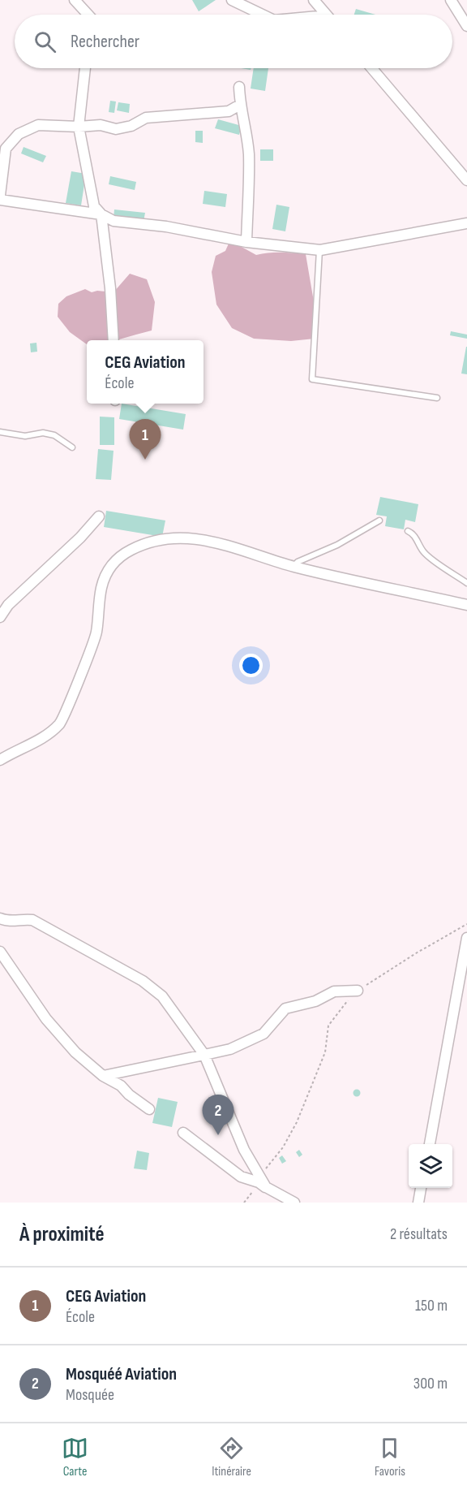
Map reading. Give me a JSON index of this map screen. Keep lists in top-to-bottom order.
{
  "page": {
    "search": "Rechercher",
    "popup": ["CEG Aviation", "École"],
    "pins": ["1", "2"],
    "heading": ["À proximité", "2 résultats"],
    "list": [
      {
        "mark": "1",
        "name": "CEG Aviation",
        "note": "École",
        "value": "150 m"
      },
      {
        "mark": "2",
        "name": "Mosquéé Aviation",
        "note": "Mosquée",
        "value": "300 m"
      }
    ],
    "nav": ["Carte", "Itinéraire", "Favoris"]
  }
}
